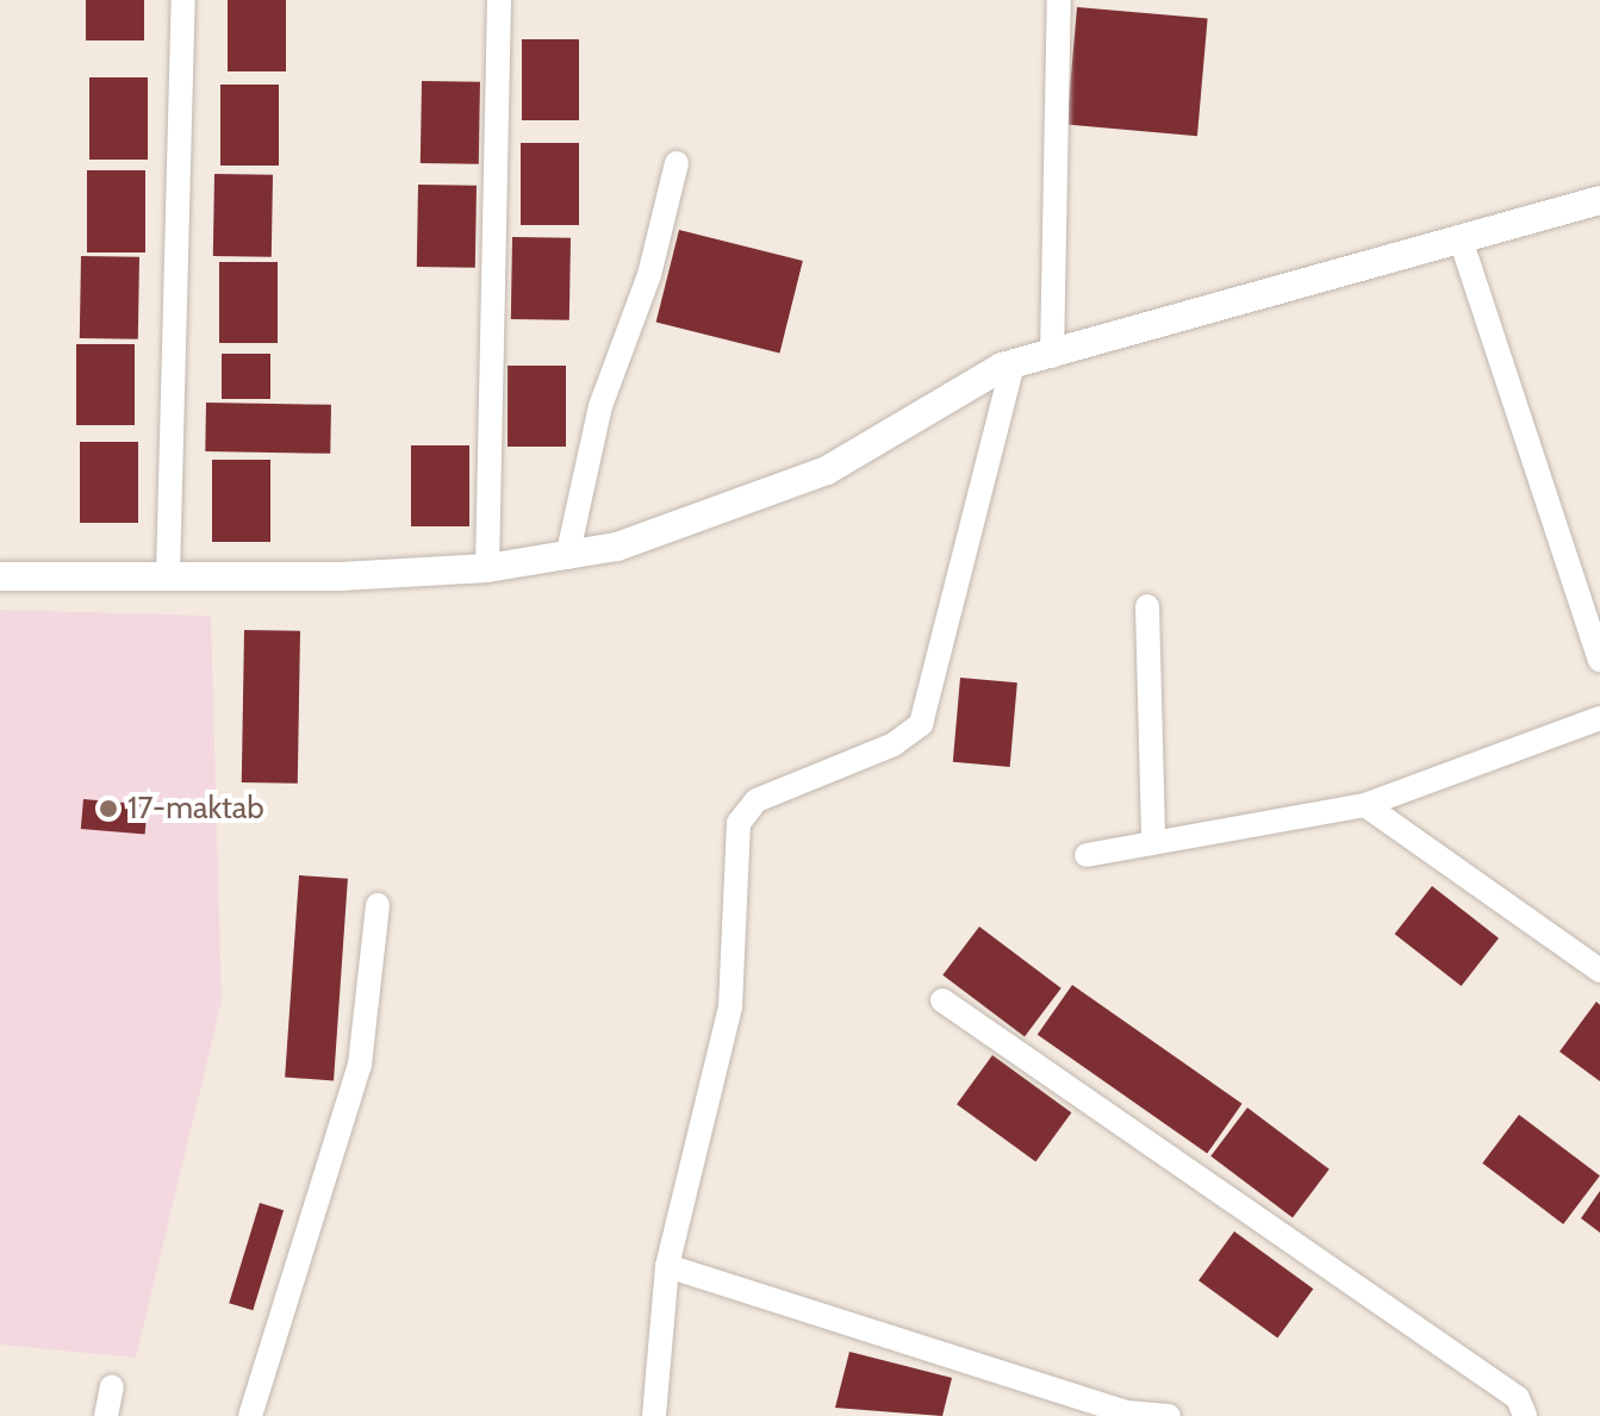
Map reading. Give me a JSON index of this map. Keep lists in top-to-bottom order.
{
  "places": ["17-maktab"]
}
